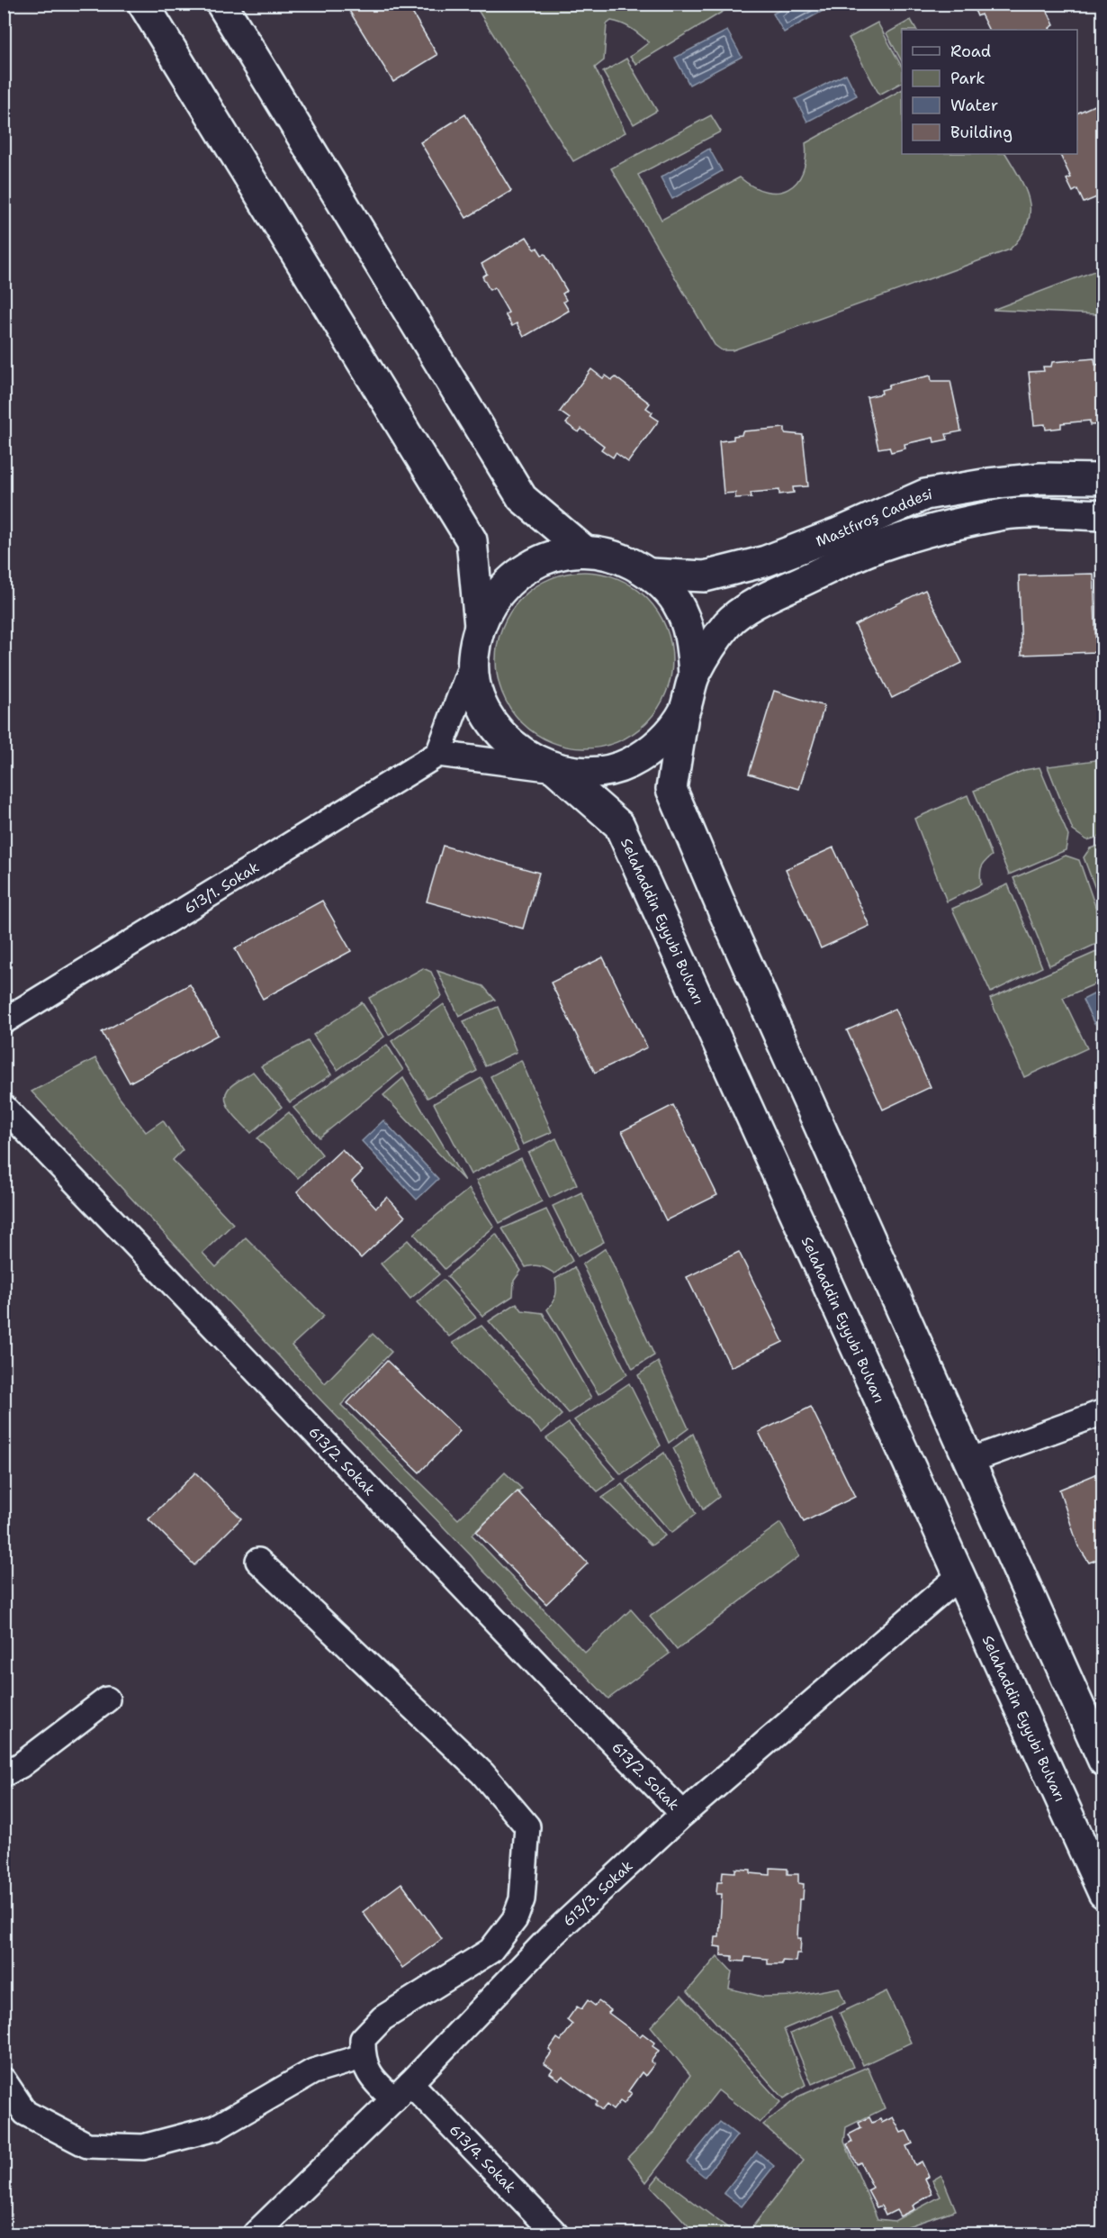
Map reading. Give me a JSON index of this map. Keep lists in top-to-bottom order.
{
  "streets": {
    "main road": ["Mastfıroş Caddesi", "Selahaddin Eyyubi Bulvarı"],
    "street": [
      "613/1. Sokak",
      "613/2. Sokak",
      "613/3. Sokak",
      "613/4. Sokak"
    ]
  },
  "crossings": [
    ["Selahaddin Eyyubi Bulvarı", "613/3. Sokak"],
    ["613/2. Sokak", "613/3. Sokak"],
    ["613/3. Sokak", "613/4. Sokak"]
  ],
  "legend": [
    "Road",
    "Park",
    "Water",
    "Building"
  ]
}
